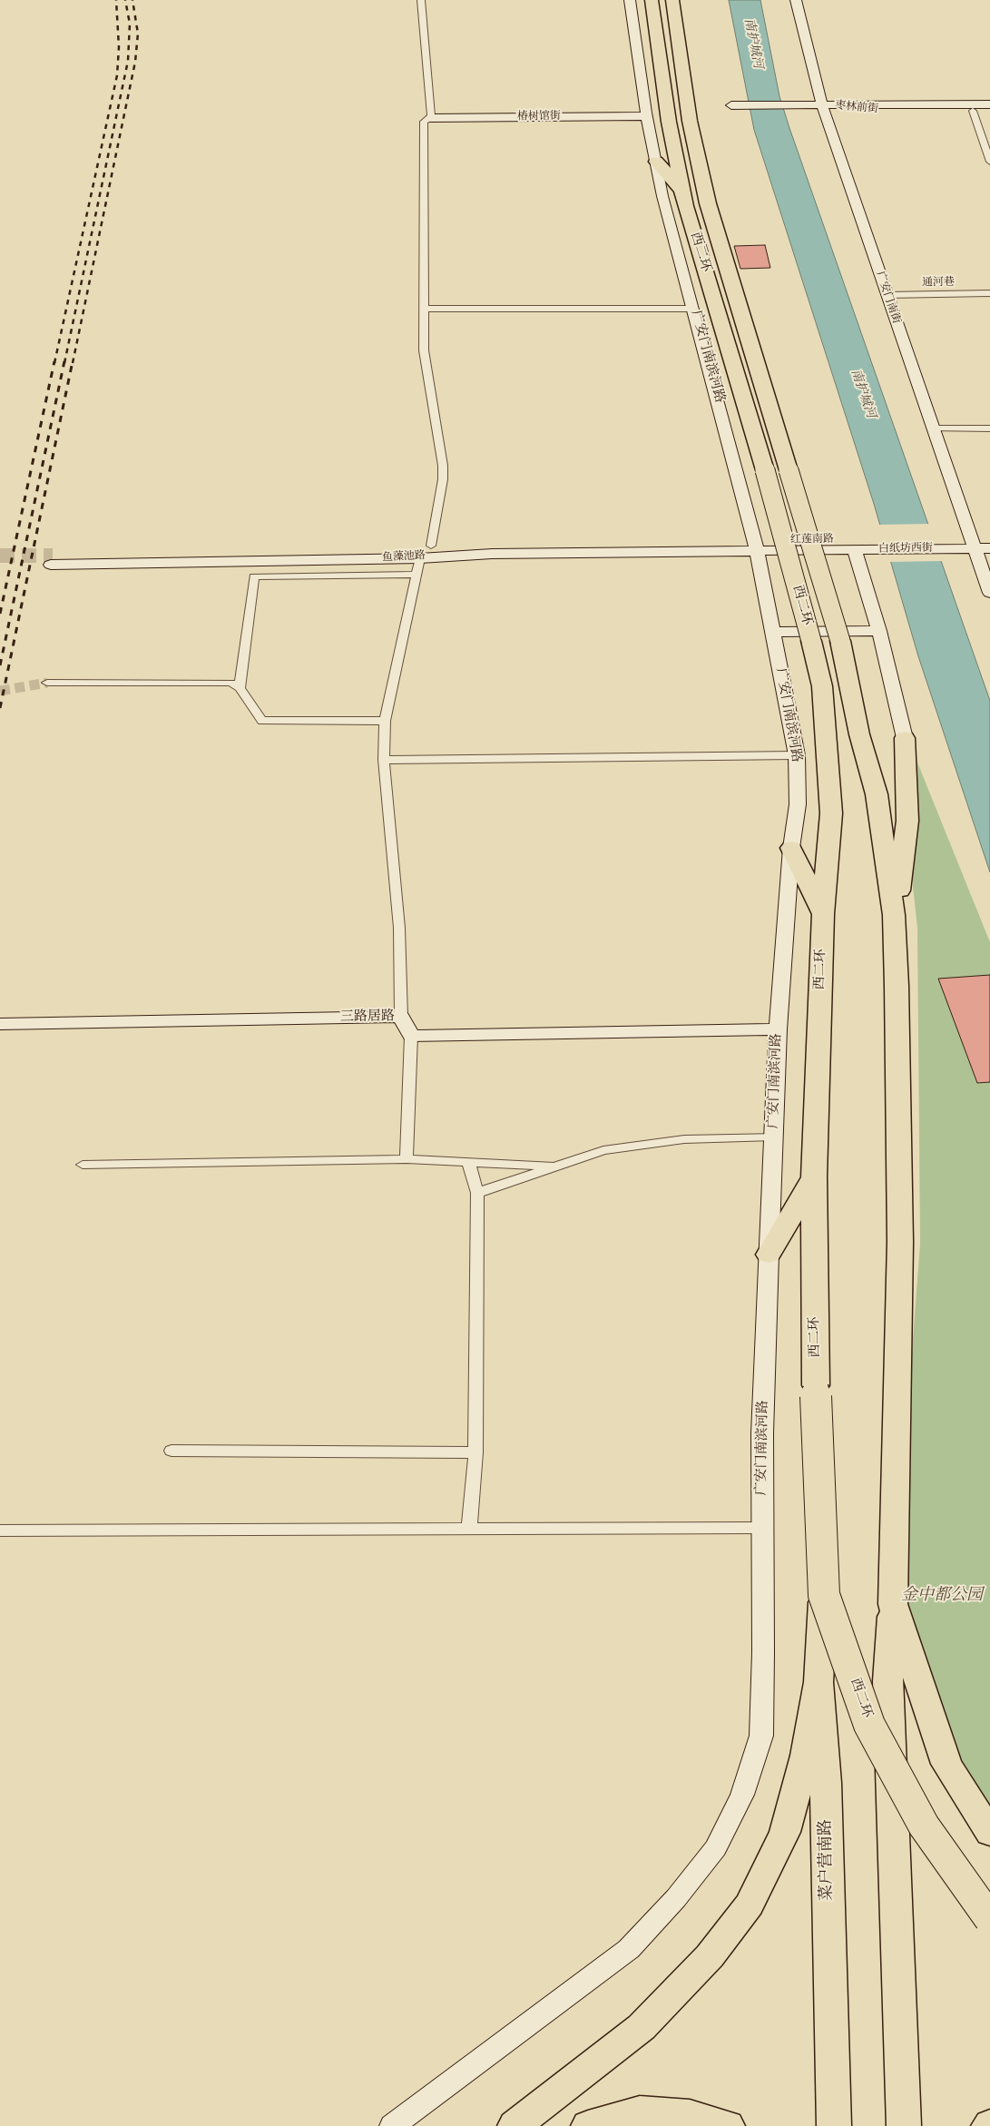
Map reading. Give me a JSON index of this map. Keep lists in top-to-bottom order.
{
  "streets": {
    "highway": ["西二环", "菜户营南路"],
    "street": [
      "枣林前街",
      "椿树馆街",
      "通河巷",
      "广安门南街",
      "广安门南滨河路",
      "红莲南路",
      "白纸坊西街",
      "鱼藻池路",
      "三路居路"
    ]
  },
  "crossings": [
    ["枣林前街", "广安门南街"],
    ["椿树馆街", "广安门南滨河路"],
    ["西二环", "菜户营南路"],
    ["通河巷", "广安门南街"],
    ["广安门南街", "白纸坊西街"],
    ["广安门南滨河路", "红莲南路"],
    ["广安门南滨河路", "鱼藻池路"],
    ["广安门南滨河路", "三路居路"],
    ["红莲南路", "白纸坊西街"],
    ["红莲南路", "鱼藻池路"]
  ],
  "water": ["南护城河"],
  "parks": ["金中都公园"]
}
